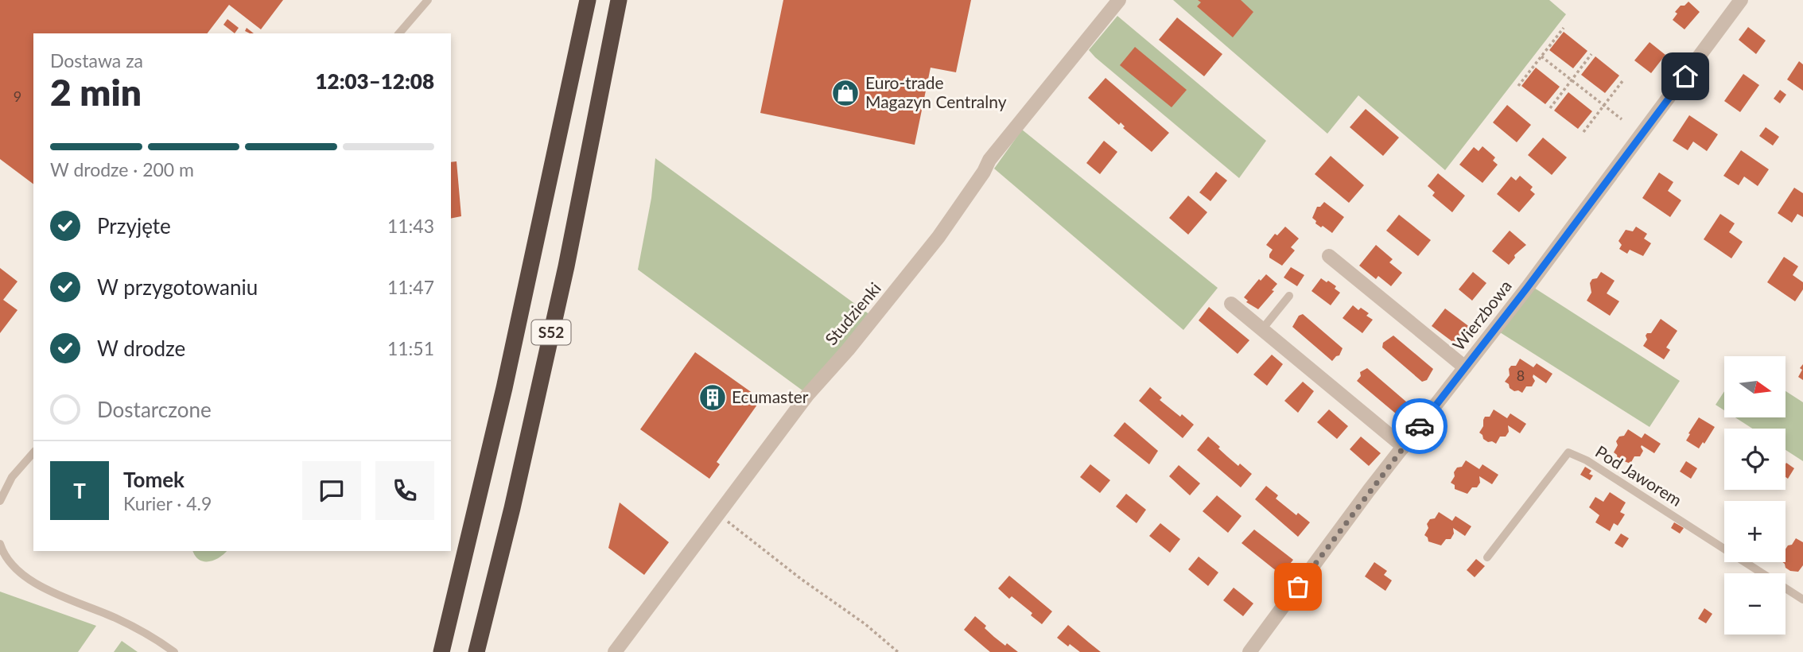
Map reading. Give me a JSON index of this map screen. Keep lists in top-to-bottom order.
{
  "streets": {
    "highway": ["S52"],
    "street": ["Studzienki", "Wierzbowa"],
    "lane": ["Pod Jaworem"]
  },
  "places": {
    "shop": ["Euro-trade Magazyn Centralny"],
    "building": ["Ecumaster"]
  },
  "house_numbers": ["9", "8"],
  "north": "right",
  "page": {
    "heading": ["2 min", "Dostawa za", "12:03–12:08"],
    "panel": ["Tomek", "Kurier · 4.9"],
    "bar": "W drodze · 200 m",
    "list": [
      ["Przyjęte", "11:43"],
      ["W przygotowaniu", "11:47"],
      ["W drodze", "11:51"],
      "Dostarczone"
    ],
    "map_buttons": ["+", "−"],
    "round": "T"
  }
}
